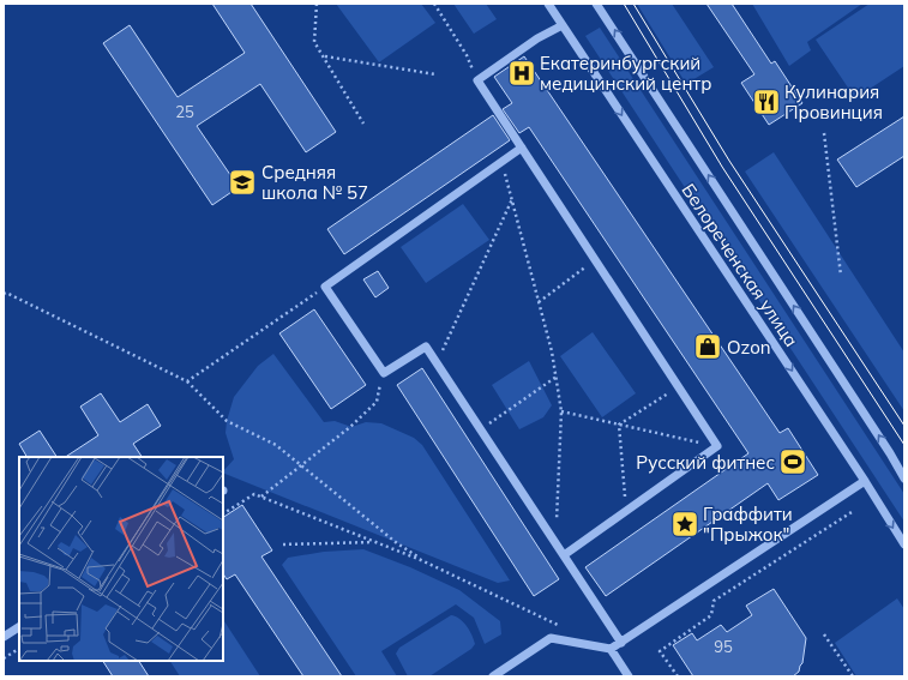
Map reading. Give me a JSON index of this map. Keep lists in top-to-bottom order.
{
  "streets": {
    "street": ["Белореченская улица"]
  },
  "places": {
    "hospital": ["Екатеринбургский медицинский центр"],
    "restaurant": ["Кулинария Провинция"],
    "school or university": ["Средняя школа № 57"],
    "shop": ["Ozon"],
    "sports": ["Русский фитнес"],
    "place": ["Граффити \"Прыжок\""]
  },
  "house_numbers": ["25", "95"]
}
